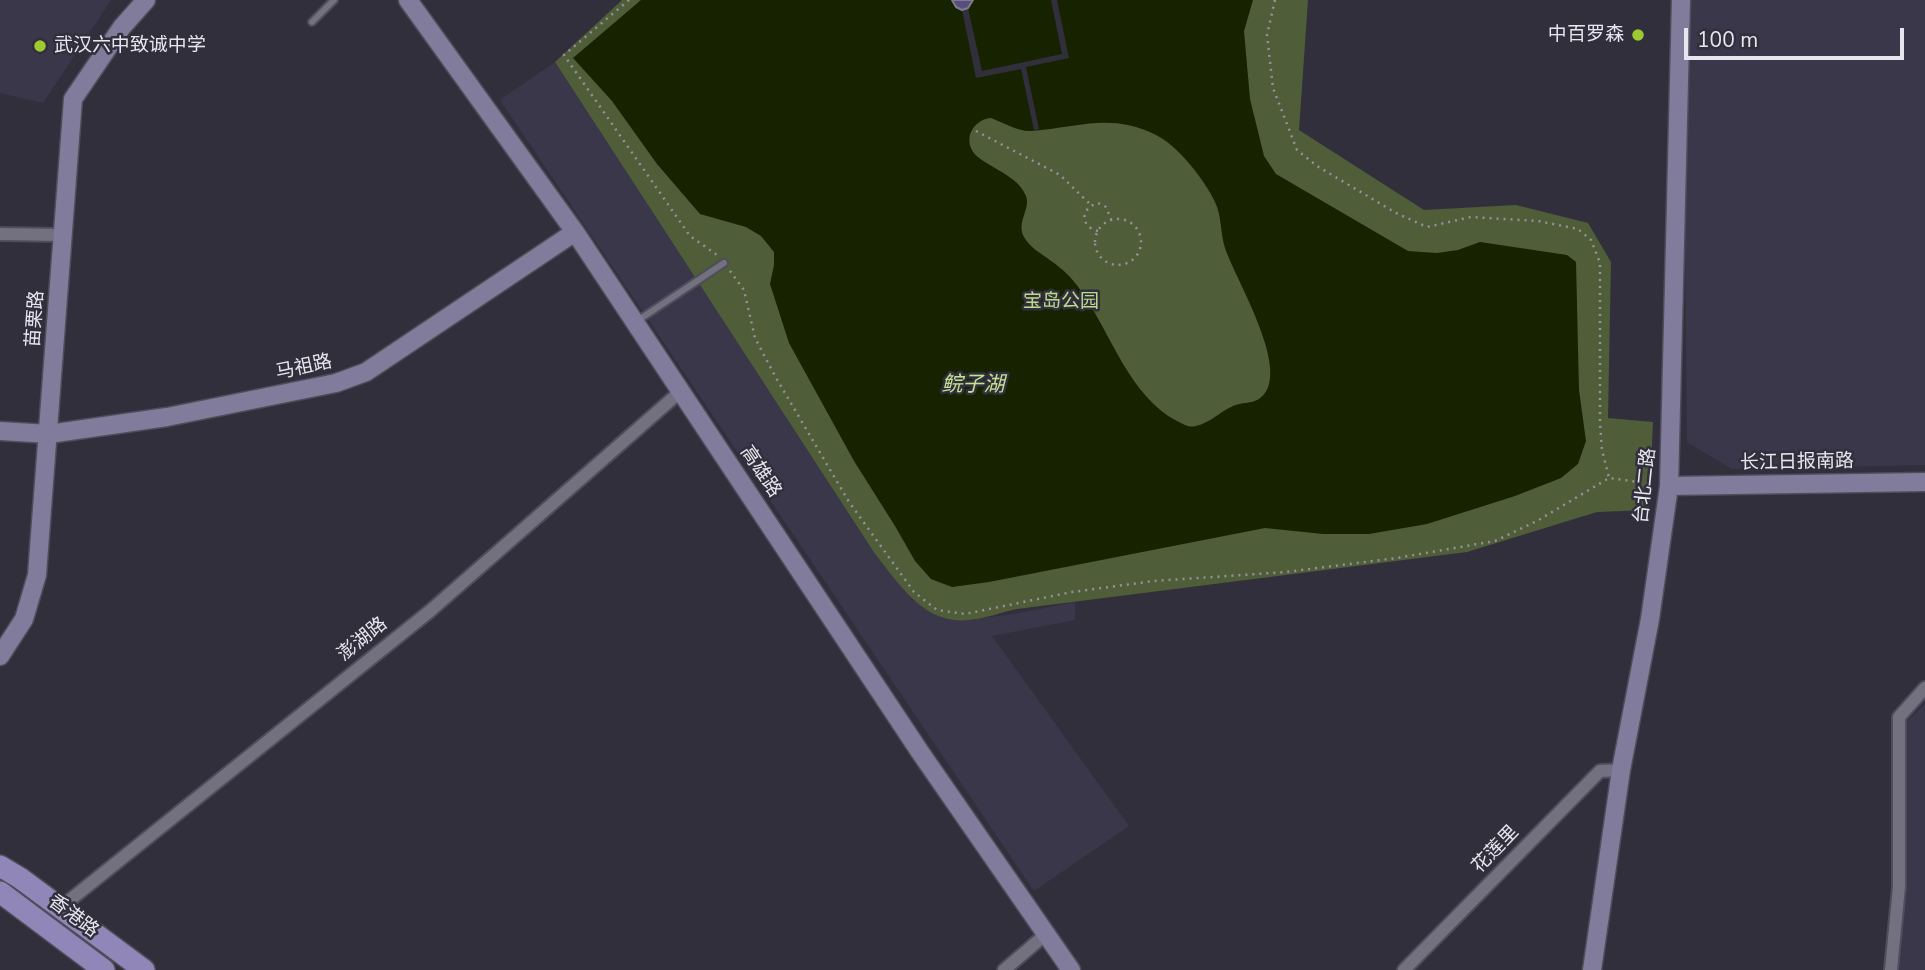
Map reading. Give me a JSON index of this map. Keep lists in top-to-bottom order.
{
  "streets": {
    "main road": ["香港路"],
    "street": [
      "苗栗路",
      "马祖路",
      "长江日报南路",
      "高雄路",
      "台北二路",
      "澎湖路",
      "花莲里"
    ]
  },
  "crossings": [
    ["苗栗路", "马祖路"],
    ["马祖路", "高雄路"],
    ["长江日报南路", "台北二路"],
    ["高雄路", "澎湖路"],
    ["台北二路", "花莲里"],
    ["澎湖路", "香港路"]
  ],
  "water": ["鲩子湖"],
  "parks": ["宝岛公园"],
  "places": ["中百罗森", "武汉六中致诚中学"],
  "scale_bar": "100 m"
}
